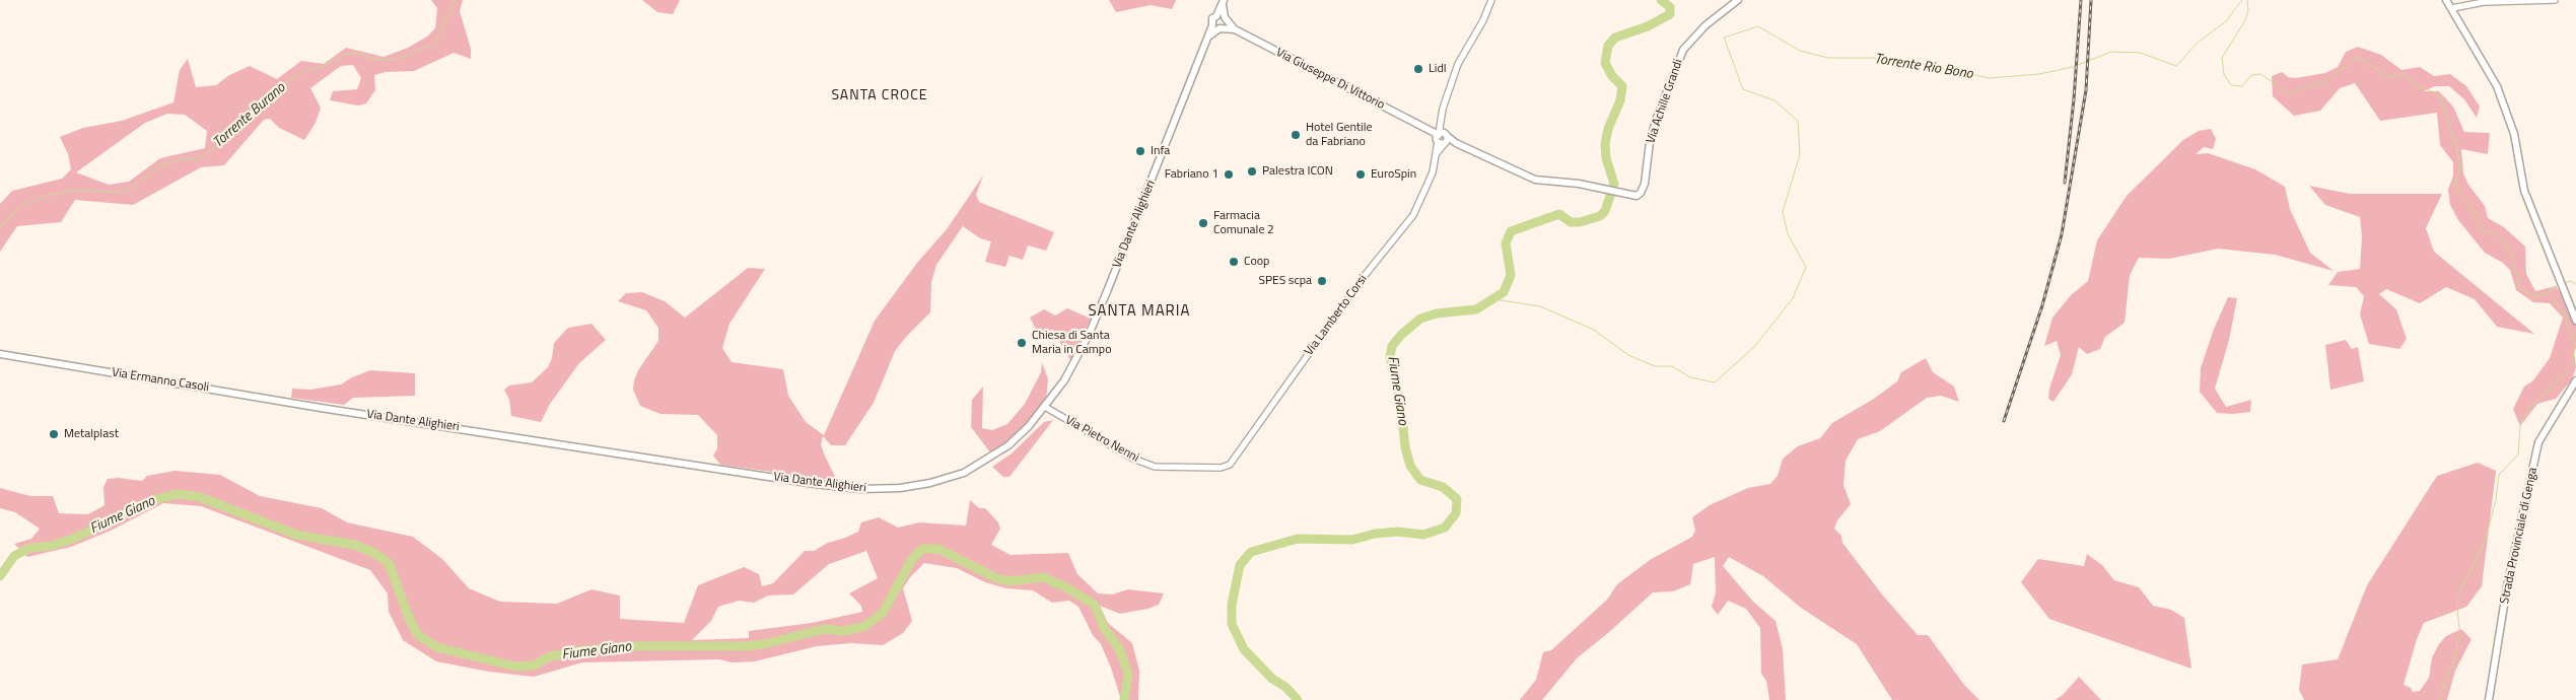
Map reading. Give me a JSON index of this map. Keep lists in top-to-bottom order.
{
  "streets": {
    "main road": [
      "Via Giuseppe Di Vittorio",
      "Via Achille Grandi",
      "Via Dante Alighieri",
      "Via Ermanno Casoli",
      "Strada Provinciale di Genga"
    ],
    "street": ["Via Lamberto Corsi", "Via Pietro Nenni"]
  },
  "crossings": [
    ["Via Giuseppe Di Vittorio", "Via Achille Grandi"],
    ["Via Giuseppe Di Vittorio", "Via Dante Alighieri"],
    ["Via Giuseppe Di Vittorio", "Via Lamberto Corsi"],
    ["Via Achille Grandi", "Via Lamberto Corsi"],
    ["Via Dante Alighieri", "Via Ermanno Casoli"],
    ["Via Dante Alighieri", "Via Pietro Nenni"],
    ["Via Lamberto Corsi", "Via Pietro Nenni"]
  ],
  "districts": ["SANTA CROCE", "SANTA MARIA"],
  "water": ["Torrente Rio Bono", "Torrente Burano", "Fiume Giano"],
  "places": [
    "Lidl",
    "Hotel Gentile da Fabriano",
    "Infa",
    "Palestra ICON",
    "Fabriano 1",
    "EuroSpin",
    "Farmacia Comunale 2",
    "Coop",
    "SPES scpa",
    "Chiesa di Santa Maria in Campo",
    "Metalplast"
  ]
}
